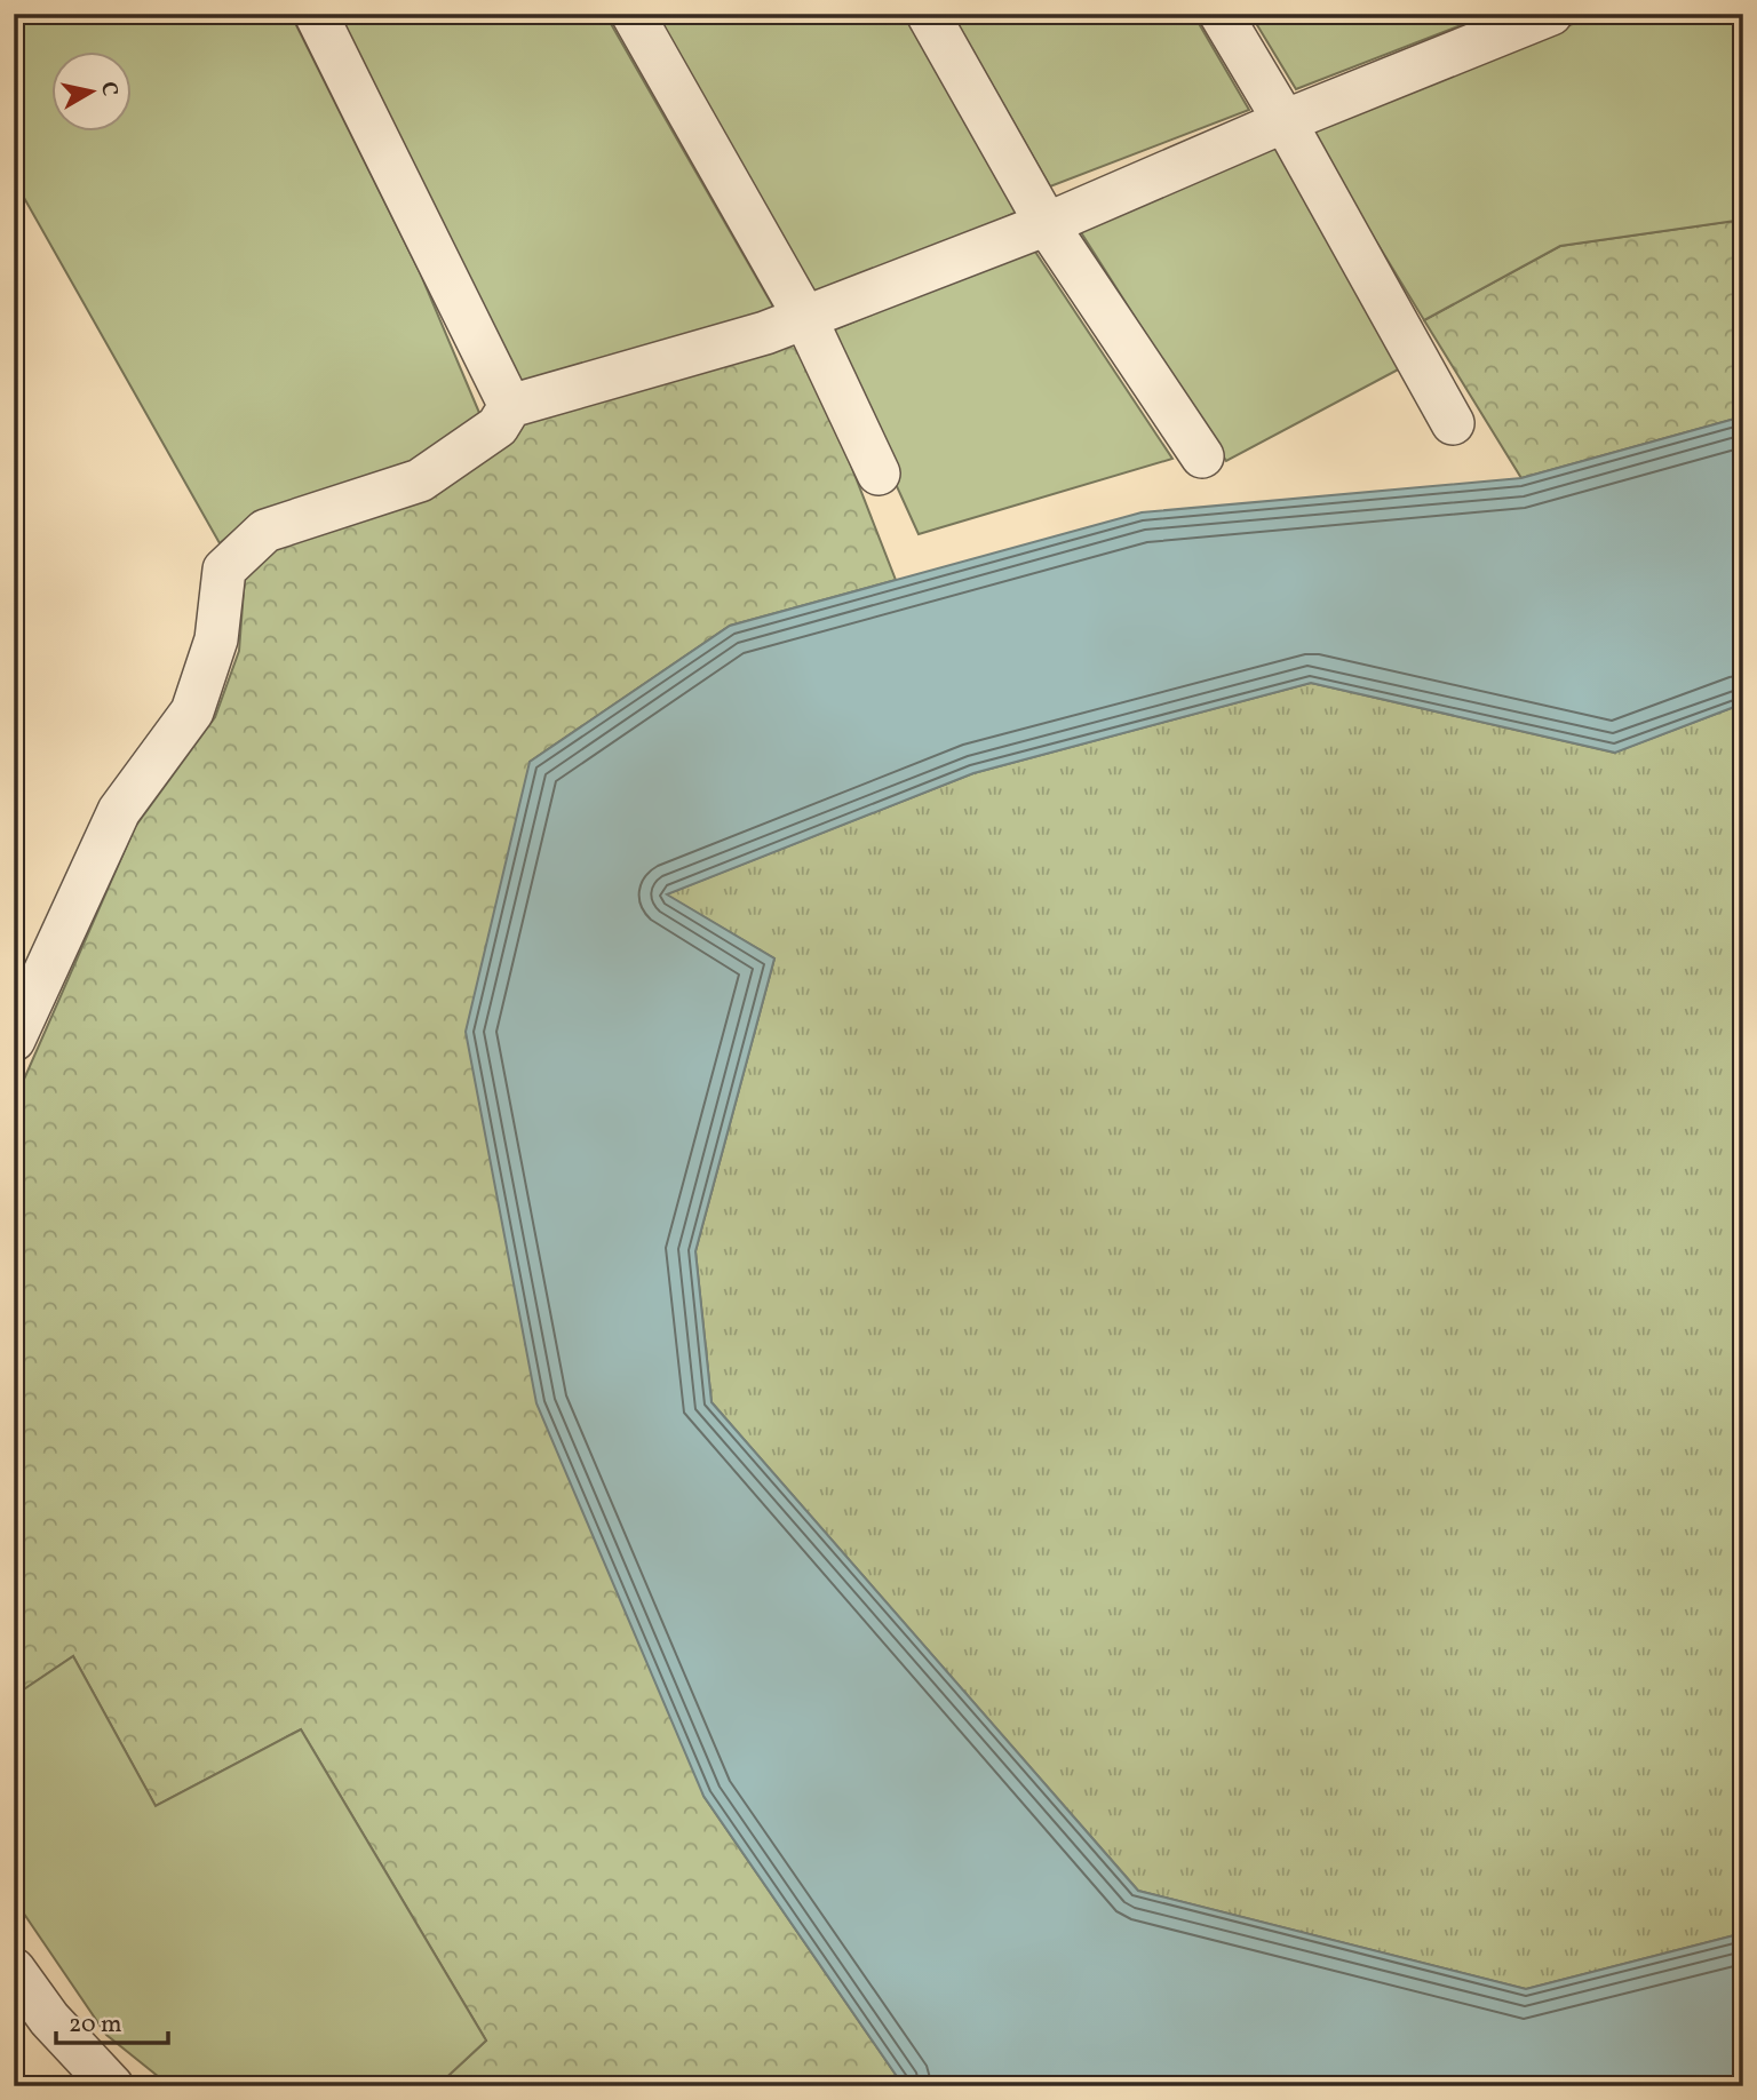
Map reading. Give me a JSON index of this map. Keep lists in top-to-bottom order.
{
  "scale_bar": "20 m",
  "north": "right"
}
